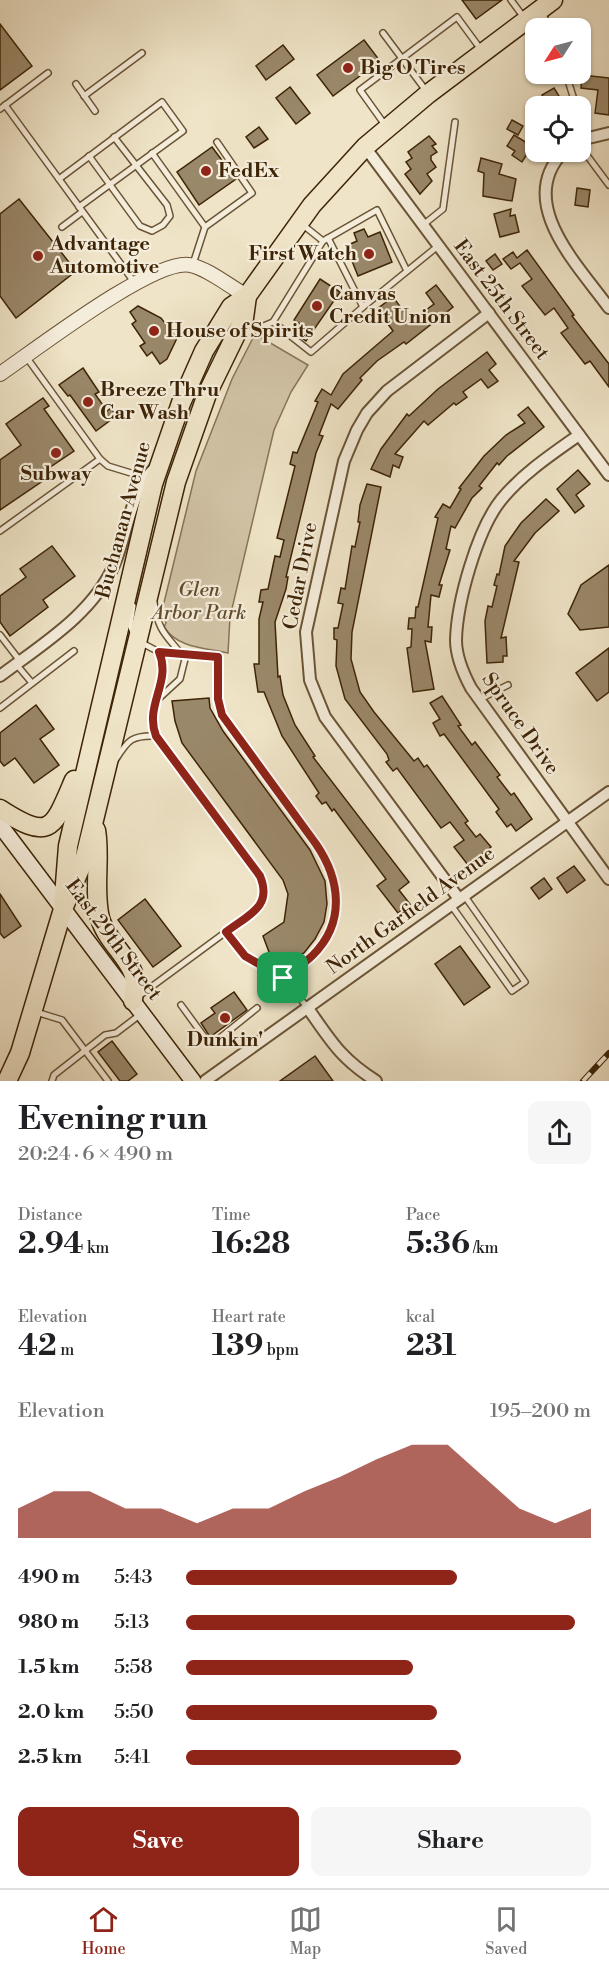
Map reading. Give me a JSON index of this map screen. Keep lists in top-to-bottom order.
{
  "streets": {
    "highway": ["Buchanan Avenue"],
    "main road": ["East 29th Street"],
    "street": [
      "East 25th Street",
      "Cedar Drive",
      "Spruce Drive",
      "North Garfield Avenue"
    ]
  },
  "crossings": [
    ["East 25th Street", "Cedar Drive"],
    ["East 25th Street", "Spruce Drive"],
    ["Buchanan Avenue", "East 29th Street"],
    ["Cedar Drive", "North Garfield Avenue"],
    ["Spruce Drive", "North Garfield Avenue"]
  ],
  "parks": ["Glen Arbor Park"],
  "places": [
    "Big O Tires",
    "FedEx",
    "First Watch",
    "Advantage Automotive",
    "Canvas Credit Union",
    "House of Spirits",
    "Breeze Thru Car Wash",
    "Subway",
    "Dunkin'"
  ],
  "north": "bottom left",
  "page": {
    "heading": ["Evening run", "20:24 · 6 × 490 m"],
    "stats": [
      ["Distance", "2.94 km"],
      ["Time", "16:28"],
      ["Pace", "5:36 /km"],
      ["Elevation", "42 m"],
      ["Heart rate", "139 bpm"],
      ["kcal", "231"]
    ],
    "chart": ["Elevation", "195–200 m"],
    "list": [
      {
        "name": "490 m",
        "note": "5:43"
      },
      {
        "name": "980 m",
        "note": "5:13"
      },
      {
        "name": "1.5 km",
        "note": "5:58"
      },
      {
        "name": "2.0 km",
        "note": "5:50"
      },
      {
        "name": "2.5 km",
        "note": "5:41"
      }
    ],
    "buttons": ["Save", "Share"],
    "tabs": ["Home", "Map", "Saved"]
  }
}
